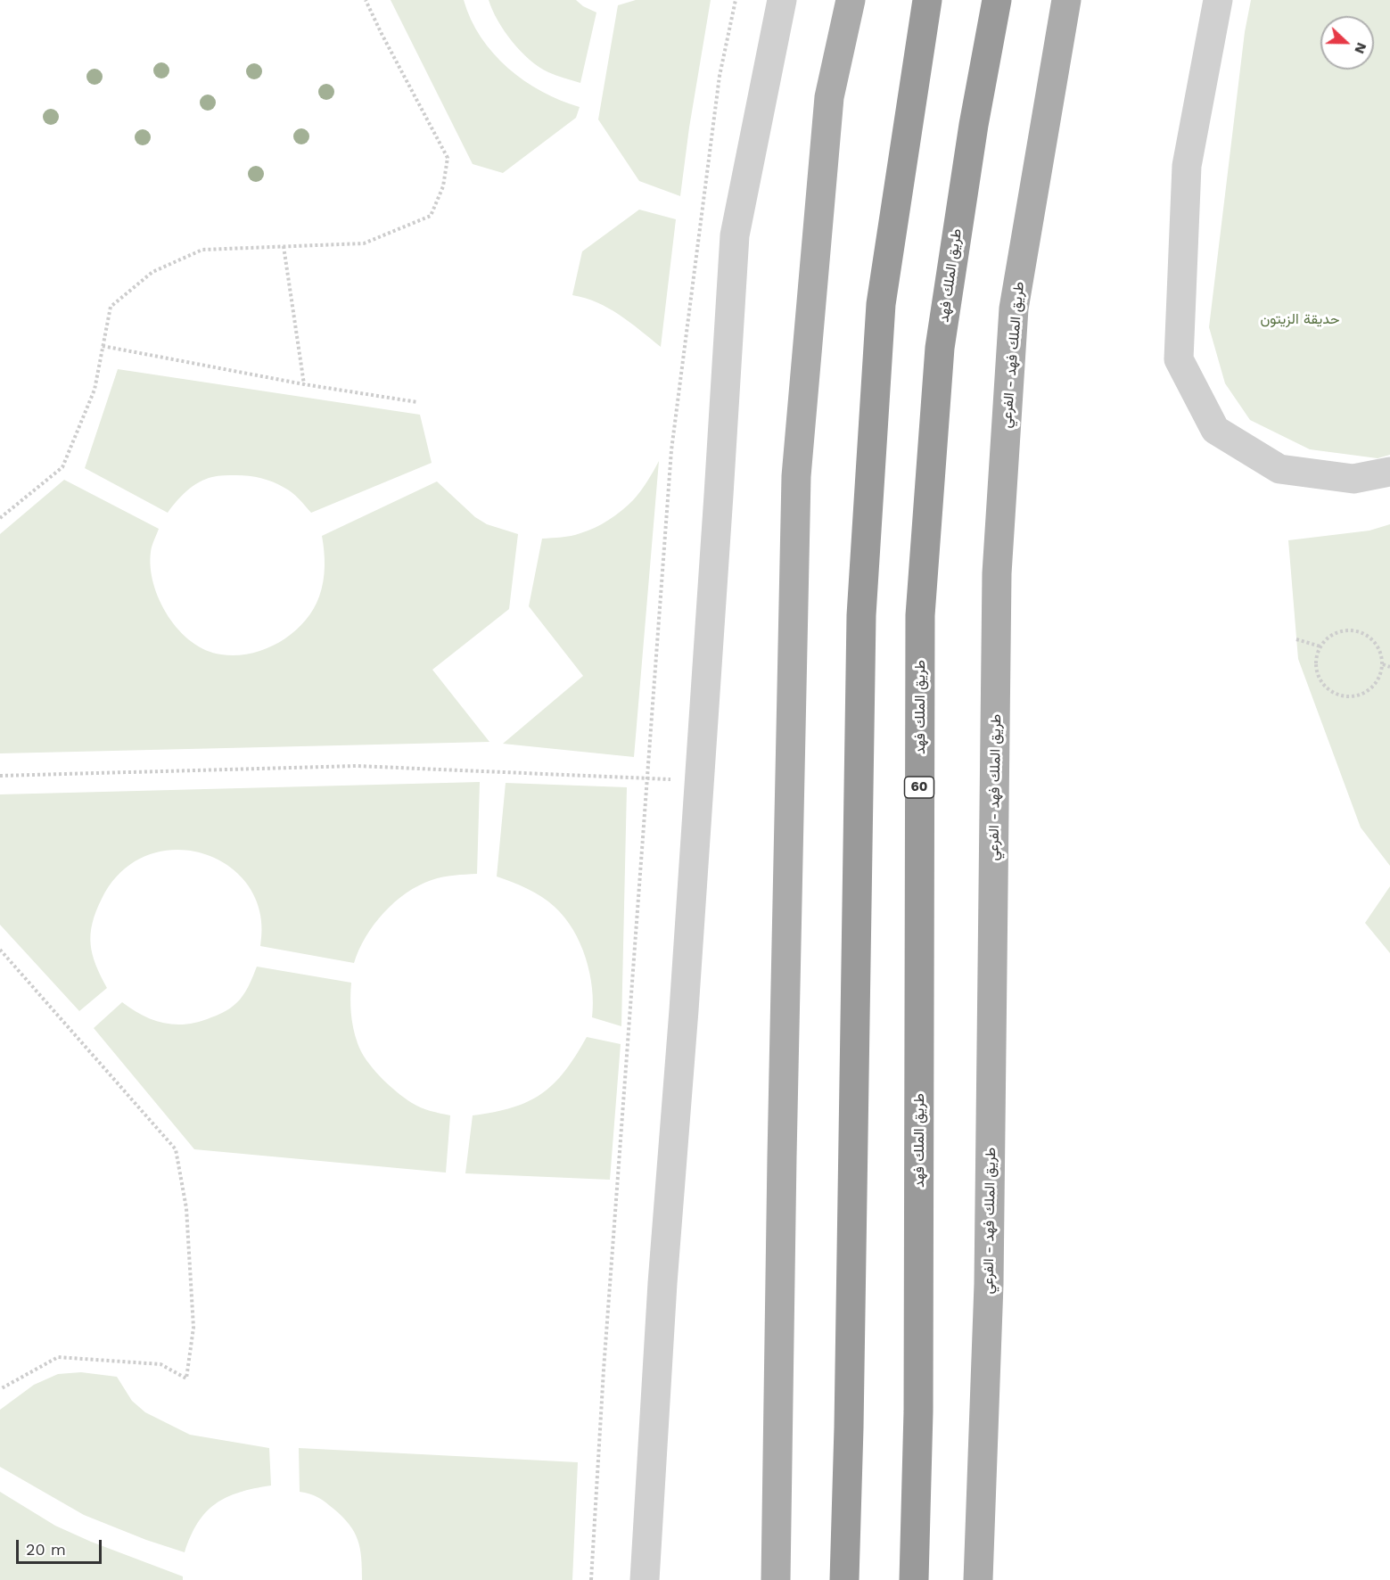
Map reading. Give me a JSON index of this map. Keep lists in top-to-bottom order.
{
  "streets": {
    "highway": ["طريق الملك فهد", "60"],
    "main road": ["طريق الملك فهد - الفرعي"]
  },
  "parks": ["حديقة الزيتون"],
  "scale_bar": "20 m",
  "north": "right"
}
